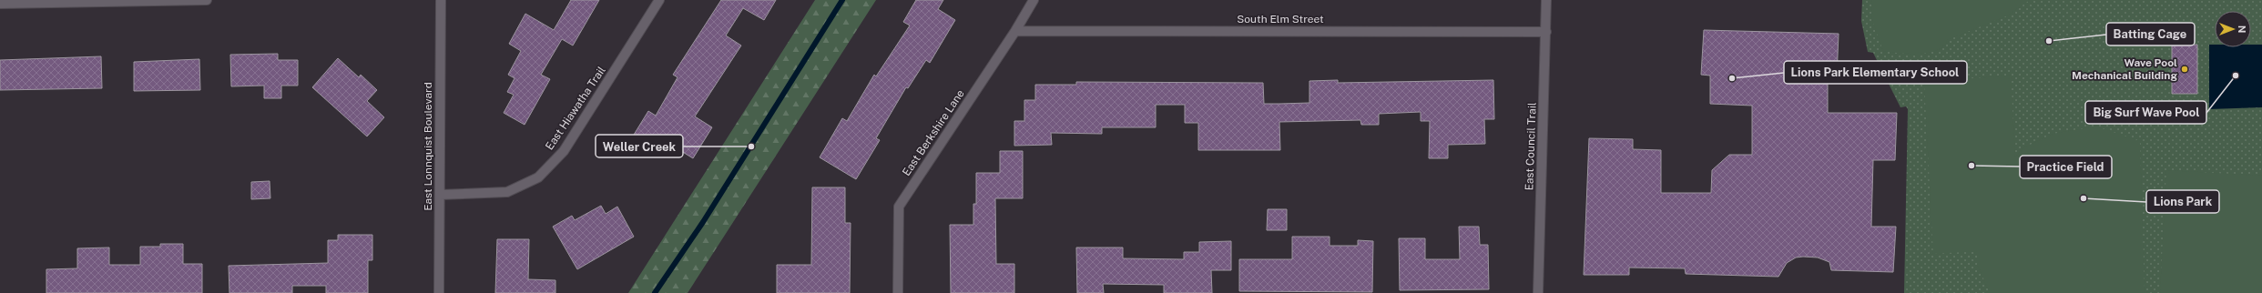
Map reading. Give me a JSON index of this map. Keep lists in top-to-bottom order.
{
  "streets": {
    "street": [
      "South Elm Street",
      "East Hiawatha Trail",
      "East Berkshire Lane",
      "East Lonnquist Boulevard",
      "East Council Trail"
    ]
  },
  "crossings": [
    ["South Elm Street", "East Berkshire Lane"],
    ["South Elm Street", "East Council Trail"],
    ["East Hiawatha Trail", "East Lonnquist Boulevard"]
  ],
  "places": [
    "Batting Cage",
    "Wave Pool Mechanical Building",
    "Big Surf Wave Pool",
    "Lions Park Elementary School",
    "Weller Creek",
    "Practice Field",
    "Lions Park"
  ],
  "north": "right"
}
